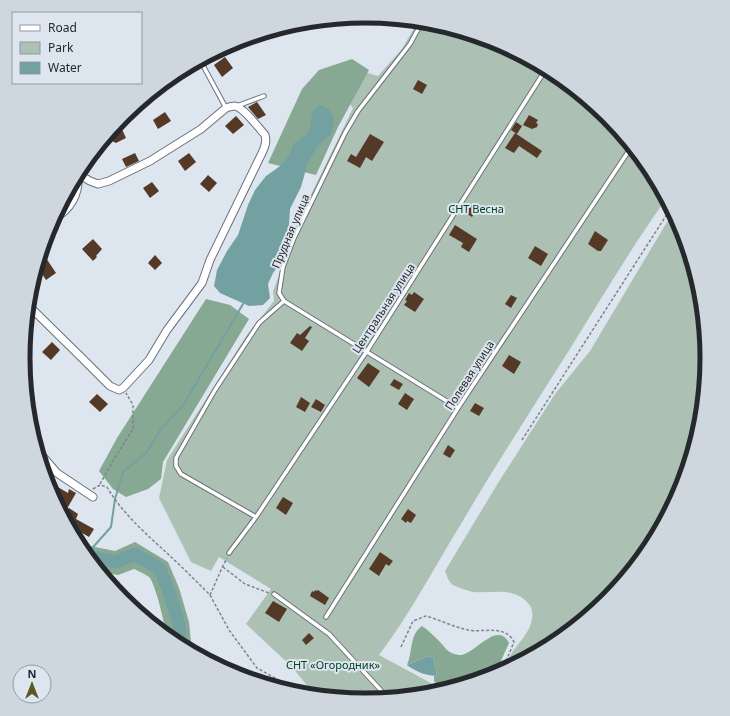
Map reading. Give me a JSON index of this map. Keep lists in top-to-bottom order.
{
  "streets": {
    "lane": ["Прудная улица", "Центральная улица", "Полевая улица"]
  },
  "parks": ["СНТ Весна", "СНТ «Огородник»"],
  "legend": ["Road", "Park", "Water"],
  "north": "top"
}
